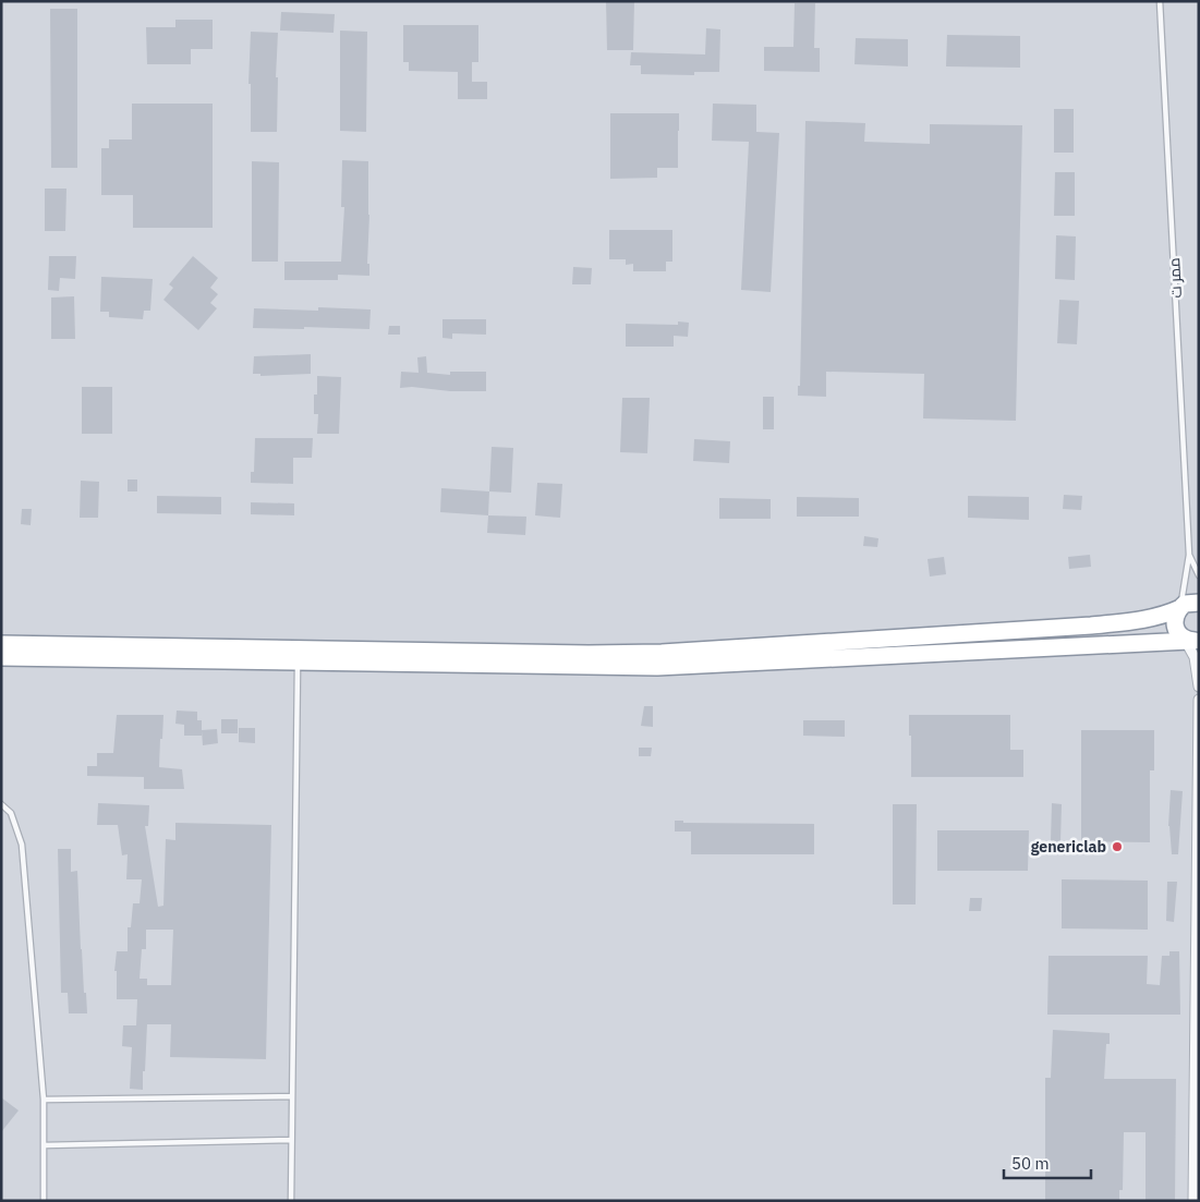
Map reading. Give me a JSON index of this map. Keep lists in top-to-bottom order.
{
  "streets": {
    "lane": ["ممر ت"]
  },
  "places": ["genericlab"],
  "scale_bar": "50 m"
}
